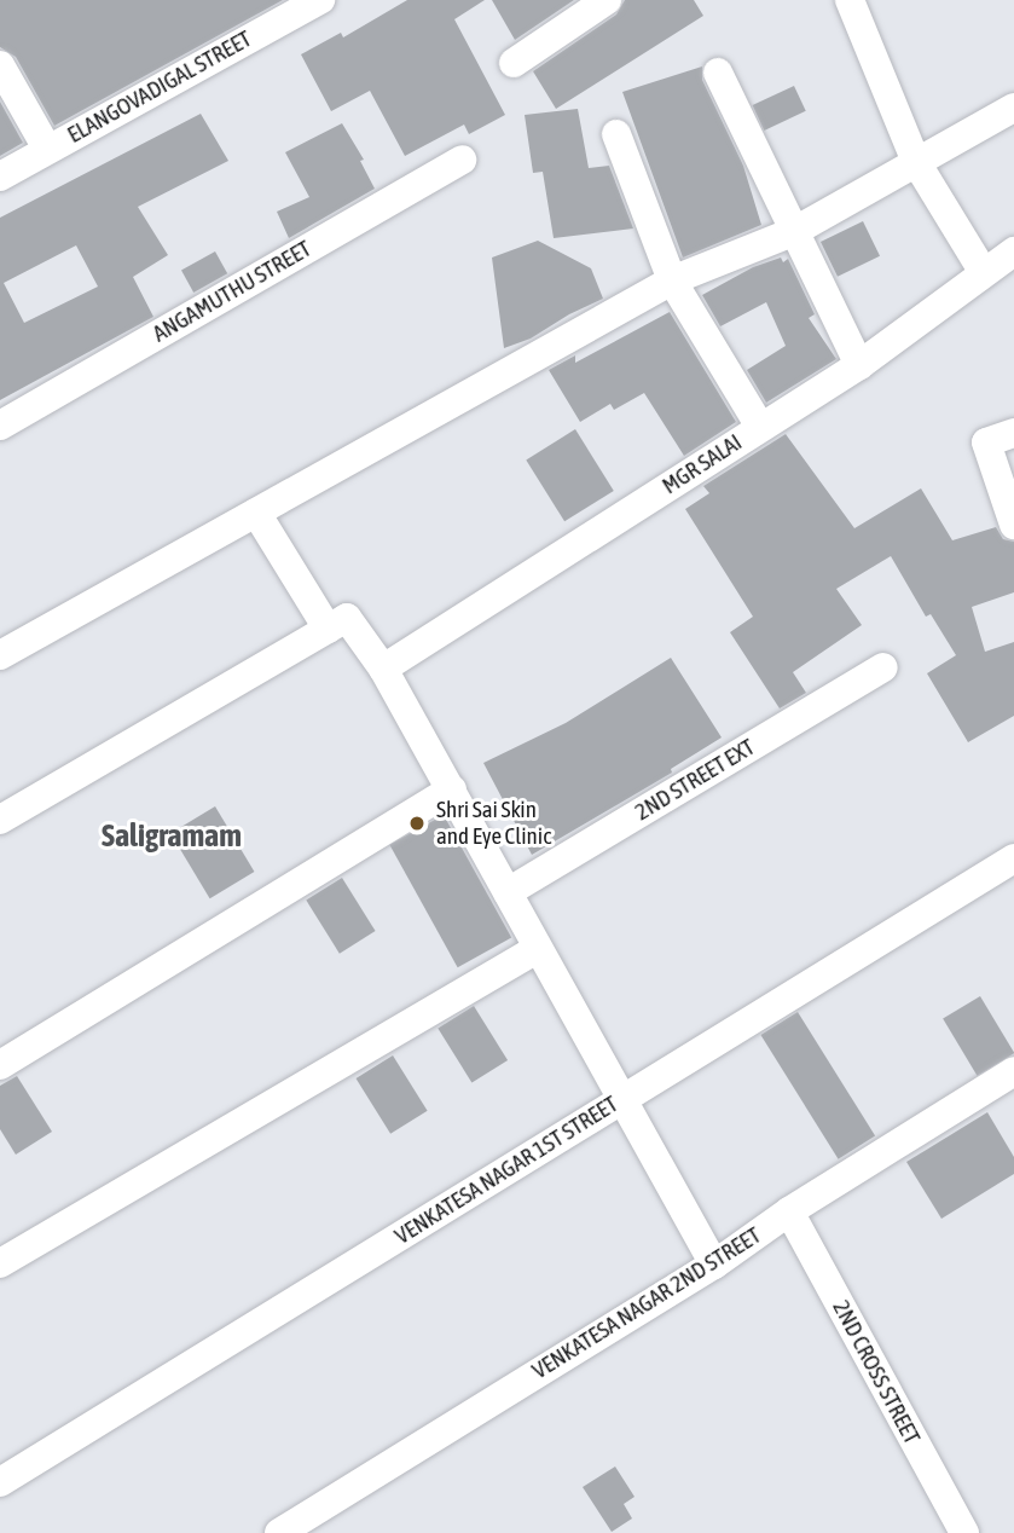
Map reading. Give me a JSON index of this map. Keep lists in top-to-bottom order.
{
  "streets": {
    "street": [
      "ELANGOVADIGAL STREET",
      "ANGAMUTHU STREET",
      "MGR SALAI",
      "2ND STREET EXT",
      "VENKATESA NAGAR 1ST STREET",
      "VENKATESA NAGAR 2ND STREET",
      "2ND CROSS STREET"
    ]
  },
  "crossings": [
    ["VENKATESA NAGAR 2ND STREET", "2ND CROSS STREET"]
  ],
  "districts": ["Saligramam"],
  "places": ["Shri Sai Skin and Eye Clinic"]
}
